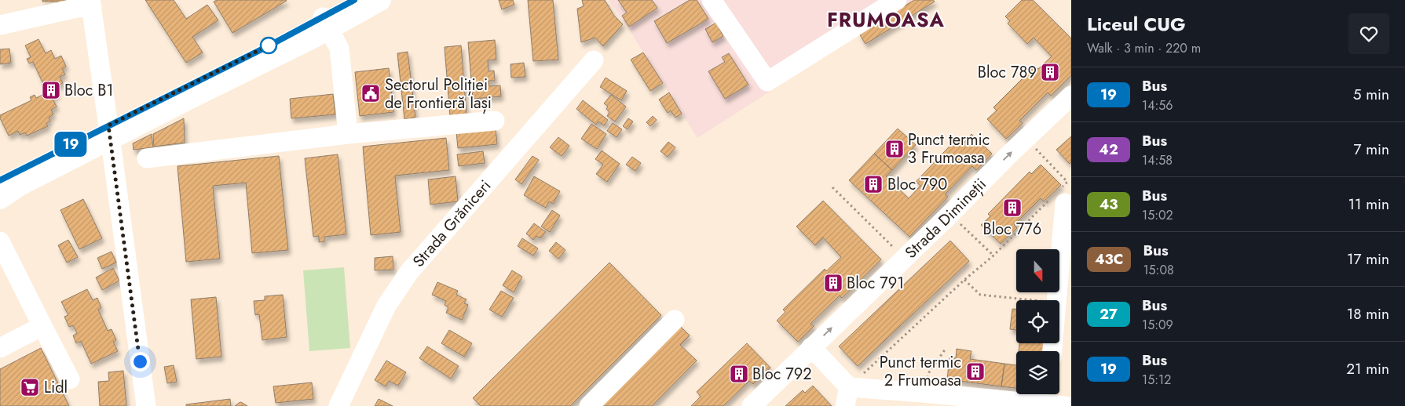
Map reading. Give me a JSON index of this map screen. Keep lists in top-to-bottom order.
{
  "streets": {
    "street": ["Strada Dimineții", "Strada Grăniceri"]
  },
  "one_way": ["Strada Dimineții"],
  "districts": ["FRUMOASA"],
  "places": {
    "building": [
      "Bloc 789",
      "Bloc B1",
      "Punct termic 3 Frumoasa",
      "Bloc 790",
      "Bloc 776",
      "Bloc 791",
      "Punct termic 2 Frumoasa",
      "Bloc 792"
    ],
    "public building": ["Sectorul Poliției de Frontieră Iași"],
    "supermarket": ["Lidl"]
  },
  "lines": ["bus line 19"],
  "north": "bottom",
  "page": {
    "on_map": "19",
    "heading": ["Liceul CUG", "Walk · 3 min · 220 m"],
    "list": [
      {
        "mark": "19",
        "name": "Bus",
        "note": "14:56",
        "value": "5 min"
      },
      {
        "mark": "42",
        "name": "Bus",
        "note": "14:58",
        "value": "7 min"
      },
      {
        "mark": "43",
        "name": "Bus",
        "note": "15:02",
        "value": "11 min"
      },
      {
        "mark": "43C",
        "name": "Bus",
        "note": "15:08",
        "value": "17 min"
      },
      {
        "mark": "27",
        "name": "Bus",
        "note": "15:09",
        "value": "18 min"
      },
      {
        "mark": "19",
        "name": "Bus",
        "note": "15:12",
        "value": "21 min"
      }
    ]
  }
}
